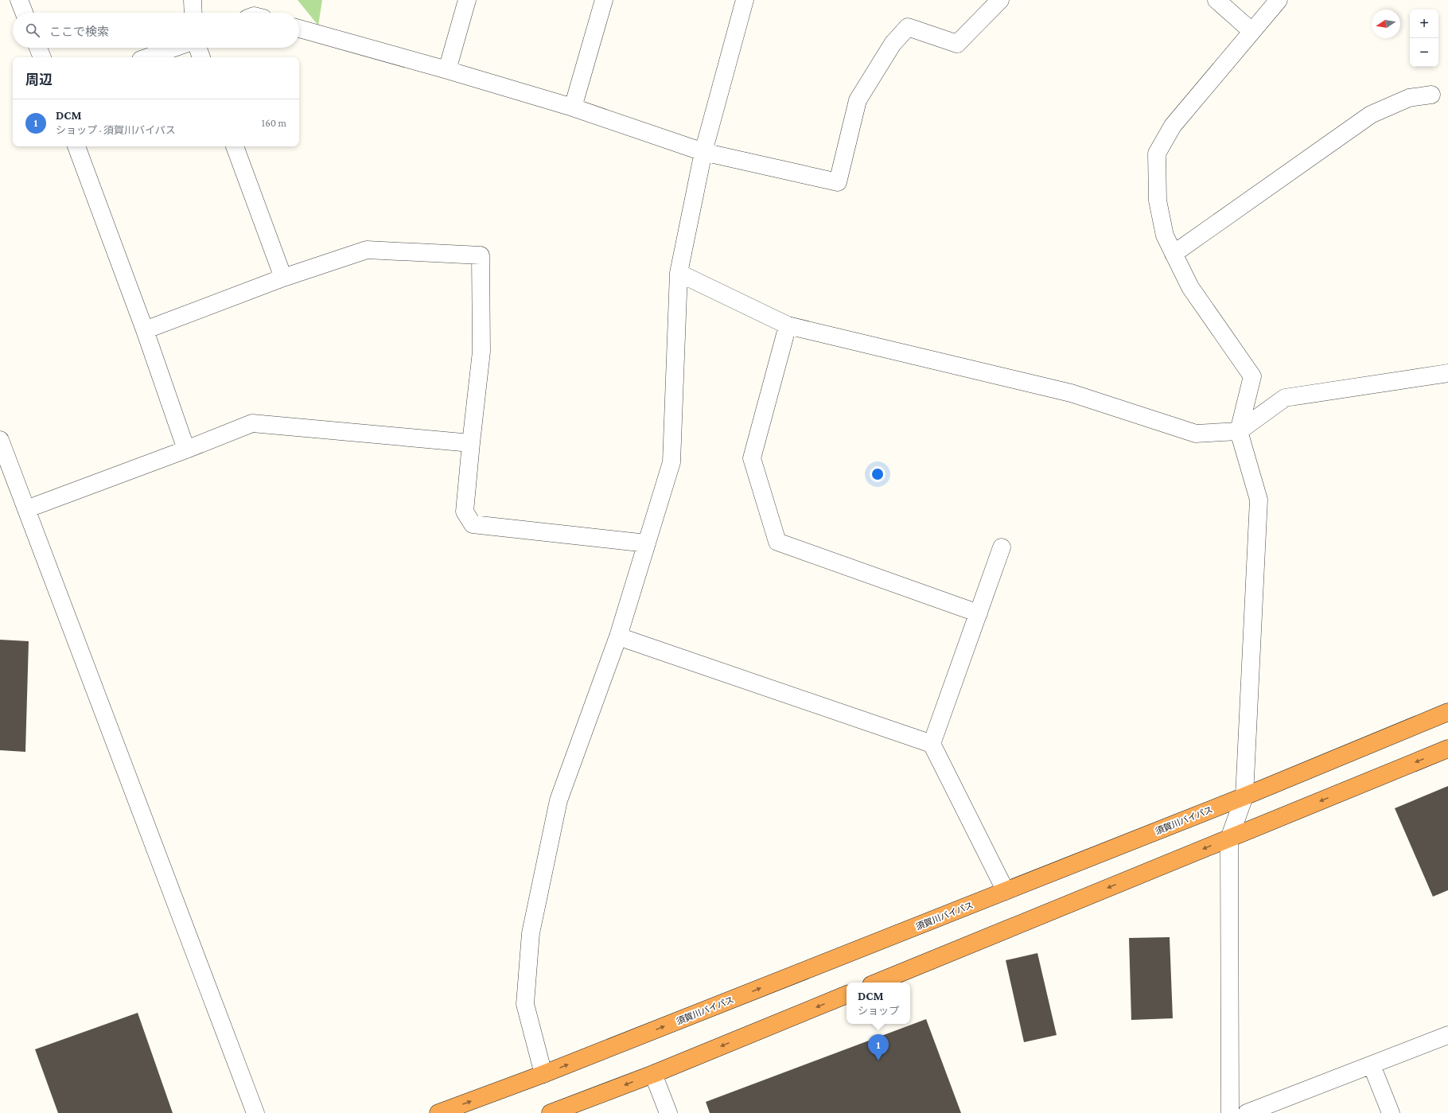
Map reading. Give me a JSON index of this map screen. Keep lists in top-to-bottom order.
{
  "streets": {
    "highway": ["須賀川バイパス"]
  },
  "north": "left",
  "page": {
    "map_buttons": ["+", "−"],
    "search": "ここで検索",
    "heading": "周辺",
    "list": [
      {
        "mark": "1",
        "name": "DCM",
        "note": "ショップ · 須賀川バイパス",
        "value": "160 m"
      }
    ],
    "popup": ["DCM", "ショップ"],
    "pins": "1"
  }
}
